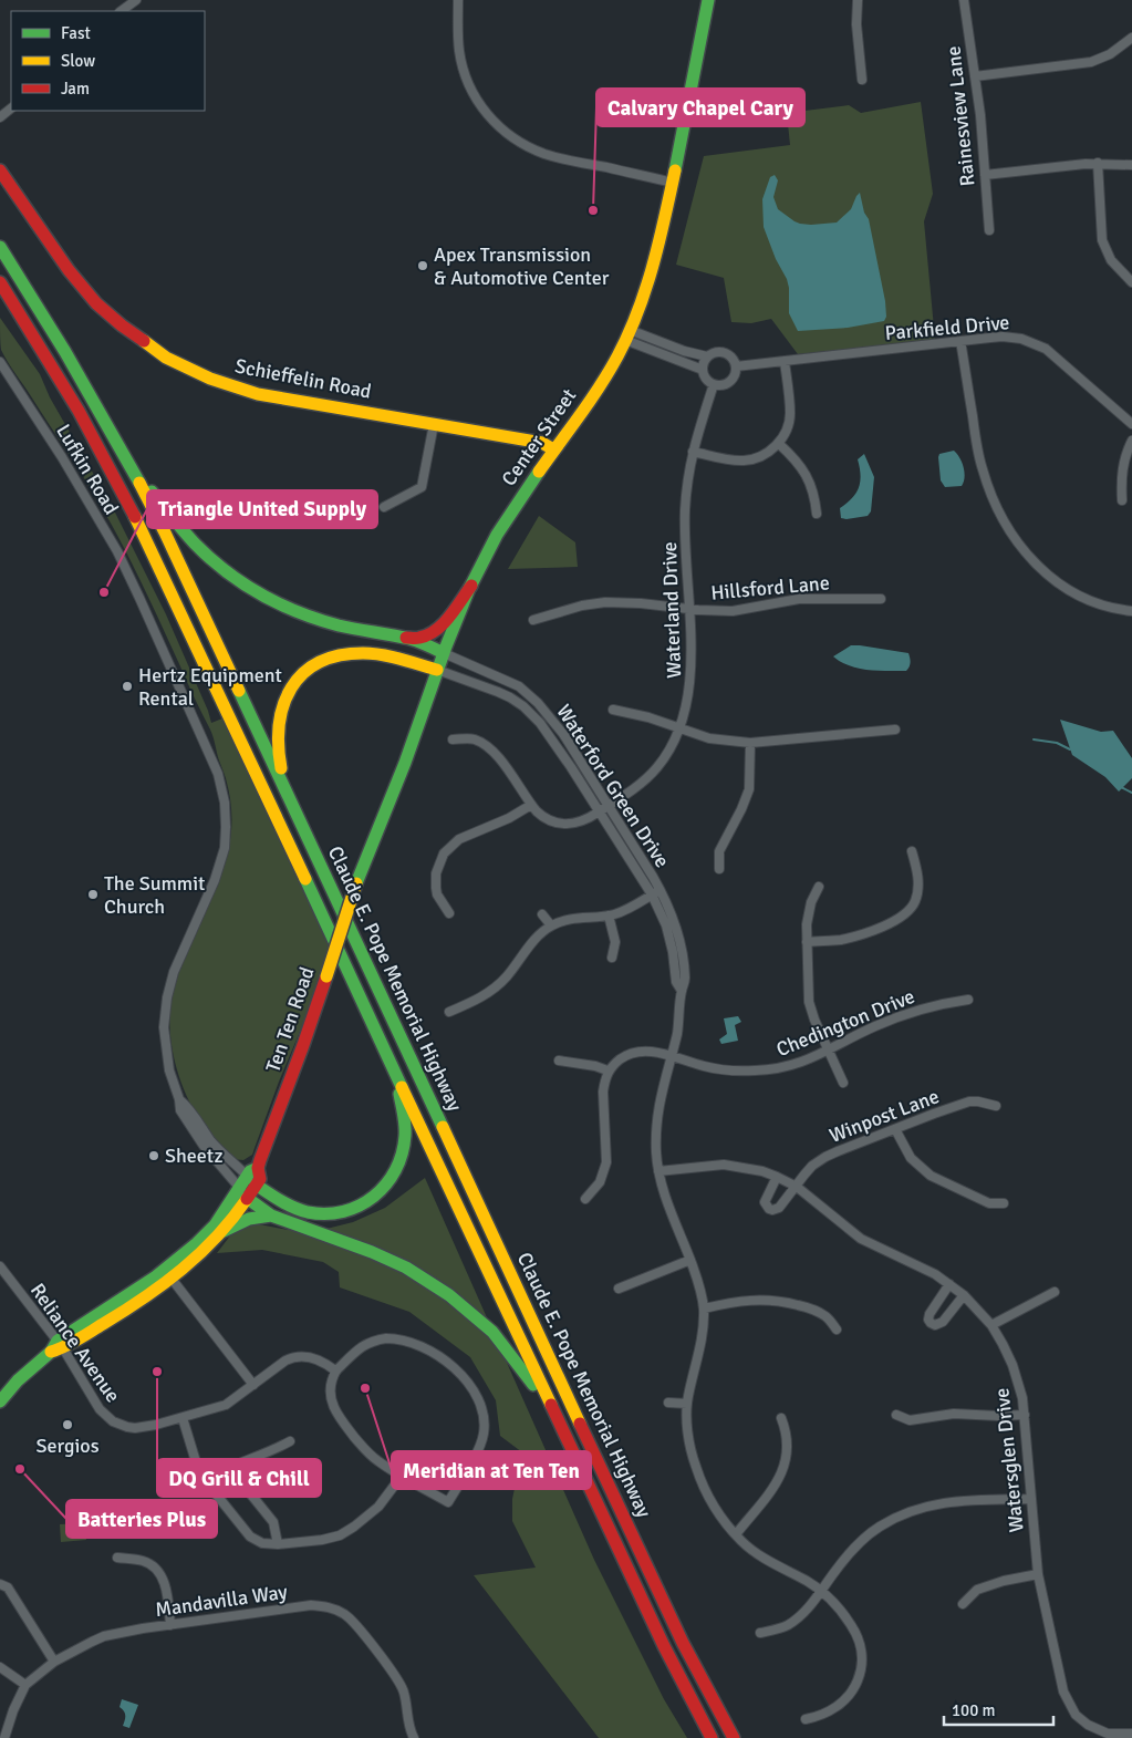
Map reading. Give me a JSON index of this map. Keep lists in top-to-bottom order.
{
  "streets": {
    "main road": [
      "Schieffelin Road",
      "Center Street",
      "Claude E. Pope Memorial Highway",
      "Ten Ten Road"
    ],
    "street": [
      "Rainesview Lane",
      "Parkfield Drive",
      "Lufkin Road",
      "Hillsford Lane",
      "Waterland Drive",
      "Waterford Green Drive",
      "Chedington Drive",
      "Winpost Lane",
      "Reliance Avenue",
      "Watersglen Drive",
      "Mandavilla Way"
    ]
  },
  "crossings": [
    ["Parkfield Drive", "Waterland Drive"],
    ["Schieffelin Road", "Center Street"],
    ["Center Street", "Waterford Green Drive"],
    ["Center Street", "Ten Ten Road"],
    ["Lufkin Road", "Ten Ten Road"],
    ["Hillsford Lane", "Waterland Drive"],
    ["Waterland Drive", "Waterford Green Drive"],
    ["Waterford Green Drive", "Chedington Drive"],
    ["Waterford Green Drive", "Watersglen Drive"],
    ["Ten Ten Road", "Reliance Avenue"],
    ["Winpost Lane", "Watersglen Drive"]
  ],
  "places": [
    "Calvary Chapel Cary",
    "Apex Transmission & Automotive Center",
    "Triangle United Supply",
    "Hertz Equipment Rental",
    "The Summit Church",
    "Sheetz",
    "DQ Grill & Chill",
    "Meridian at Ten Ten",
    "Sergios",
    "Batteries Plus"
  ],
  "legend": ["Fast", "Slow", "Jam"],
  "scale_bar": "100 m"
}
